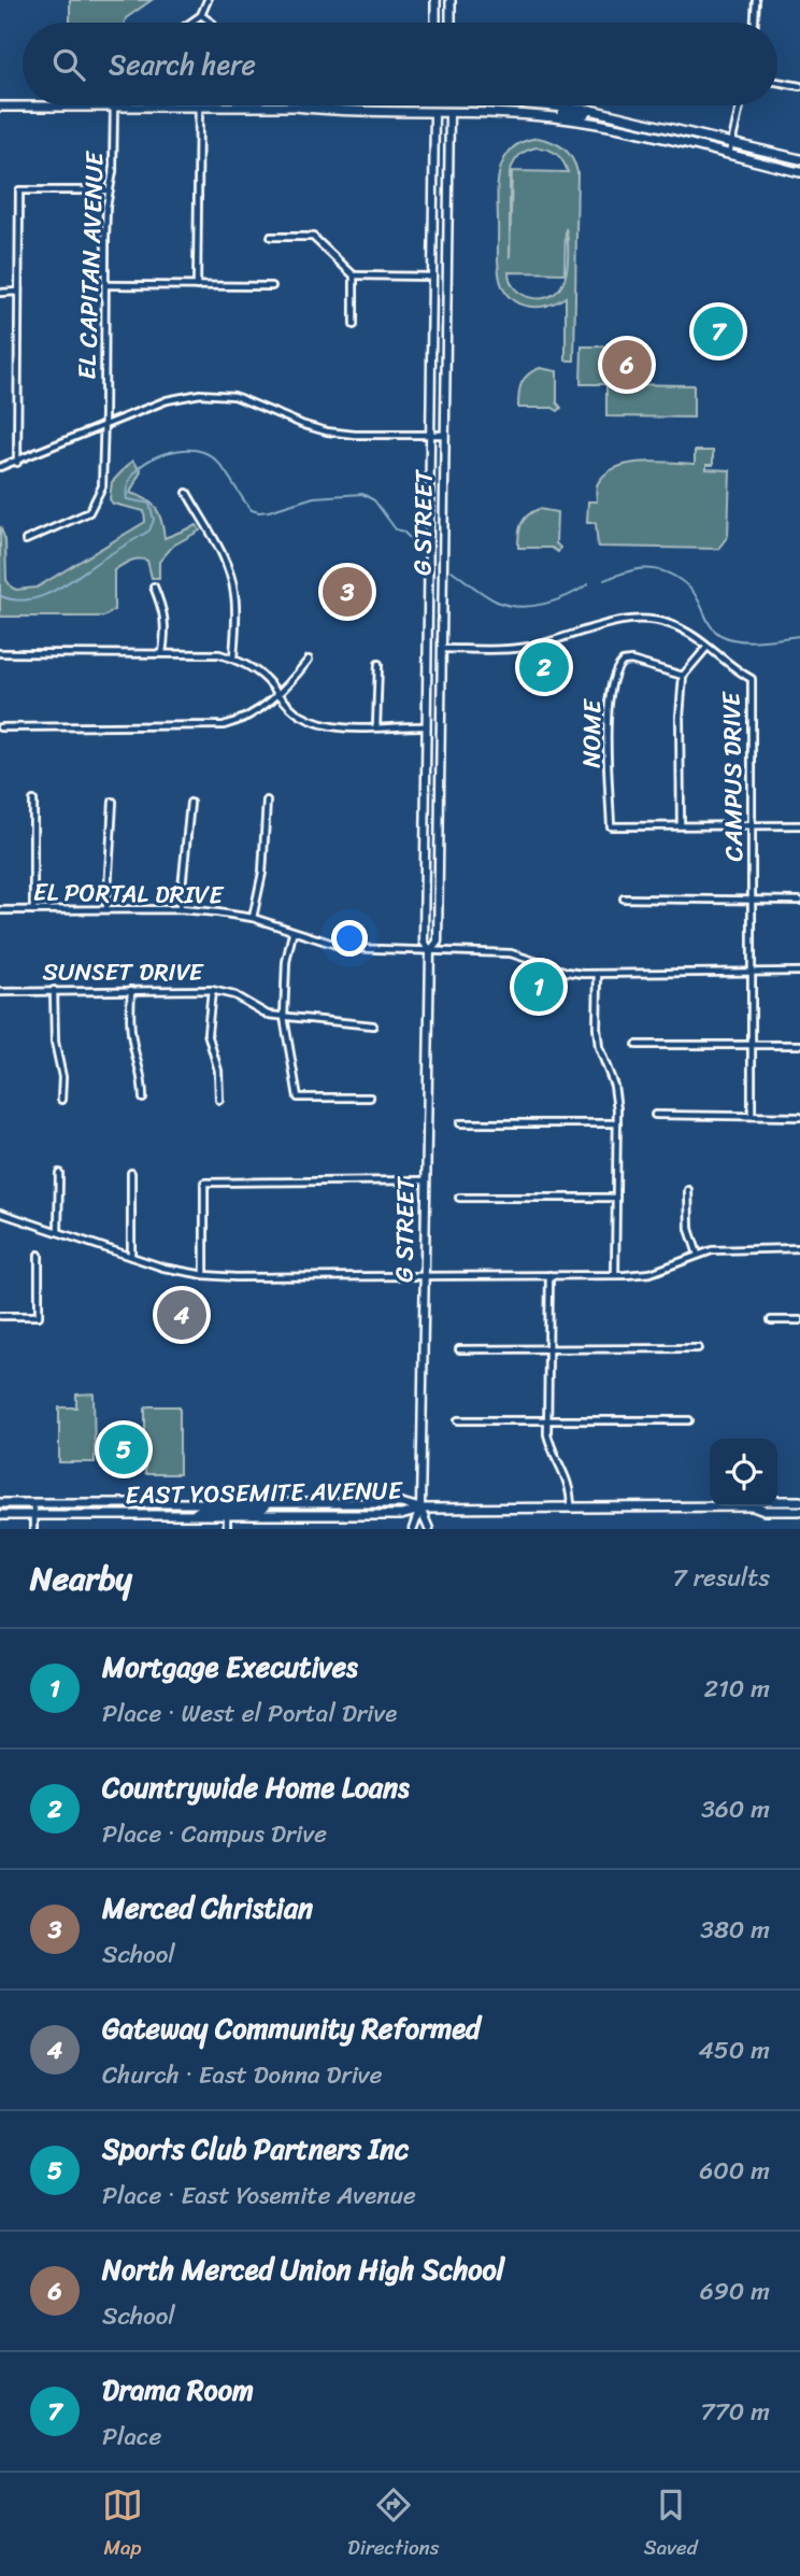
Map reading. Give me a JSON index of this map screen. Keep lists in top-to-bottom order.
{
  "streets": {
    "main road": ["G STREET", "EAST YOSEMITE AVENUE"],
    "street": [
      "EL CAPITAN AVENUE",
      "NOME",
      "CAMPUS DRIVE",
      "EL PORTAL DRIVE",
      "SUNSET DRIVE"
    ]
  },
  "crossings": [
    ["G STREET", "CAMPUS DRIVE"],
    ["G STREET", "EL PORTAL DRIVE"],
    ["G STREET", "EAST YOSEMITE AVENUE"],
    ["CAMPUS DRIVE", "EL PORTAL DRIVE"]
  ],
  "page": {
    "search": "Search here",
    "pins": [
      "7",
      "6",
      "3",
      "2",
      "1",
      "4",
      "5"
    ],
    "heading": ["Nearby", "7 results"],
    "list": [
      {
        "mark": "1",
        "name": "Mortgage Executives",
        "note": "Place · West el Portal Drive",
        "value": "210 m"
      },
      {
        "mark": "2",
        "name": "Countrywide Home Loans",
        "note": "Place · Campus Drive",
        "value": "360 m"
      },
      {
        "mark": "3",
        "name": "Merced Christian",
        "note": "School",
        "value": "380 m"
      },
      {
        "mark": "4",
        "name": "Gateway Community Reformed",
        "note": "Church · East Donna Drive",
        "value": "450 m"
      },
      {
        "mark": "5",
        "name": "Sports Club Partners Inc",
        "note": "Place · East Yosemite Avenue",
        "value": "600 m"
      },
      {
        "mark": "6",
        "name": "North Merced Union High School",
        "note": "School",
        "value": "690 m"
      },
      {
        "mark": "7",
        "name": "Drama Room",
        "note": "Place",
        "value": "770 m"
      }
    ],
    "nav": ["Map", "Directions", "Saved"]
  }
}
